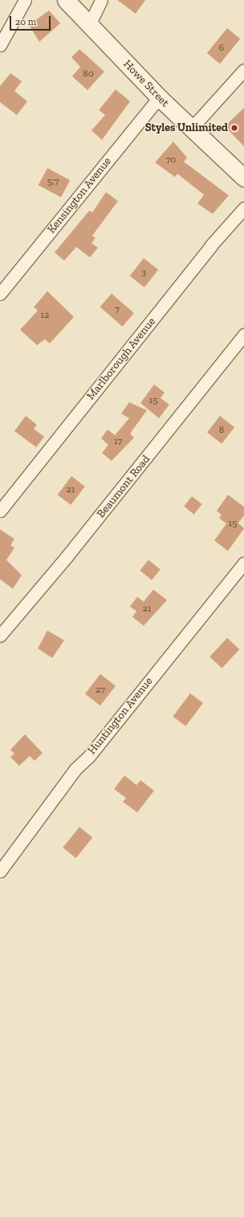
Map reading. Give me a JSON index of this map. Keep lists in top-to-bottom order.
{
  "streets": {
    "main road": ["Howe Street"],
    "street": [
      "Kensington Avenue",
      "Marlborough Avenue",
      "Beaumont Road",
      "Huntington Avenue"
    ]
  },
  "crossings": [
    ["Howe Street", "Kensington Avenue"]
  ],
  "places": ["Styles Unlimited"],
  "house_numbers": [
    "6",
    "80",
    "70",
    "5;7",
    "3",
    "7",
    "12",
    "15",
    "8",
    "17",
    "21",
    "15",
    "21",
    "27"
  ],
  "scale_bar": "20 m"
}
